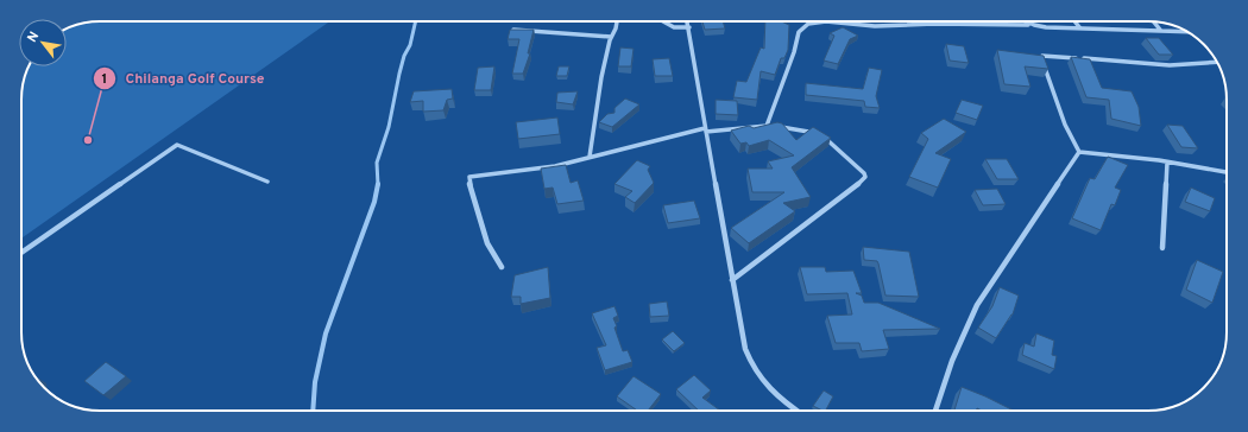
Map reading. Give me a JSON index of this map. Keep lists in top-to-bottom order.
{
  "places": ["Chilanga Golf Course"],
  "north": "top left"
}
